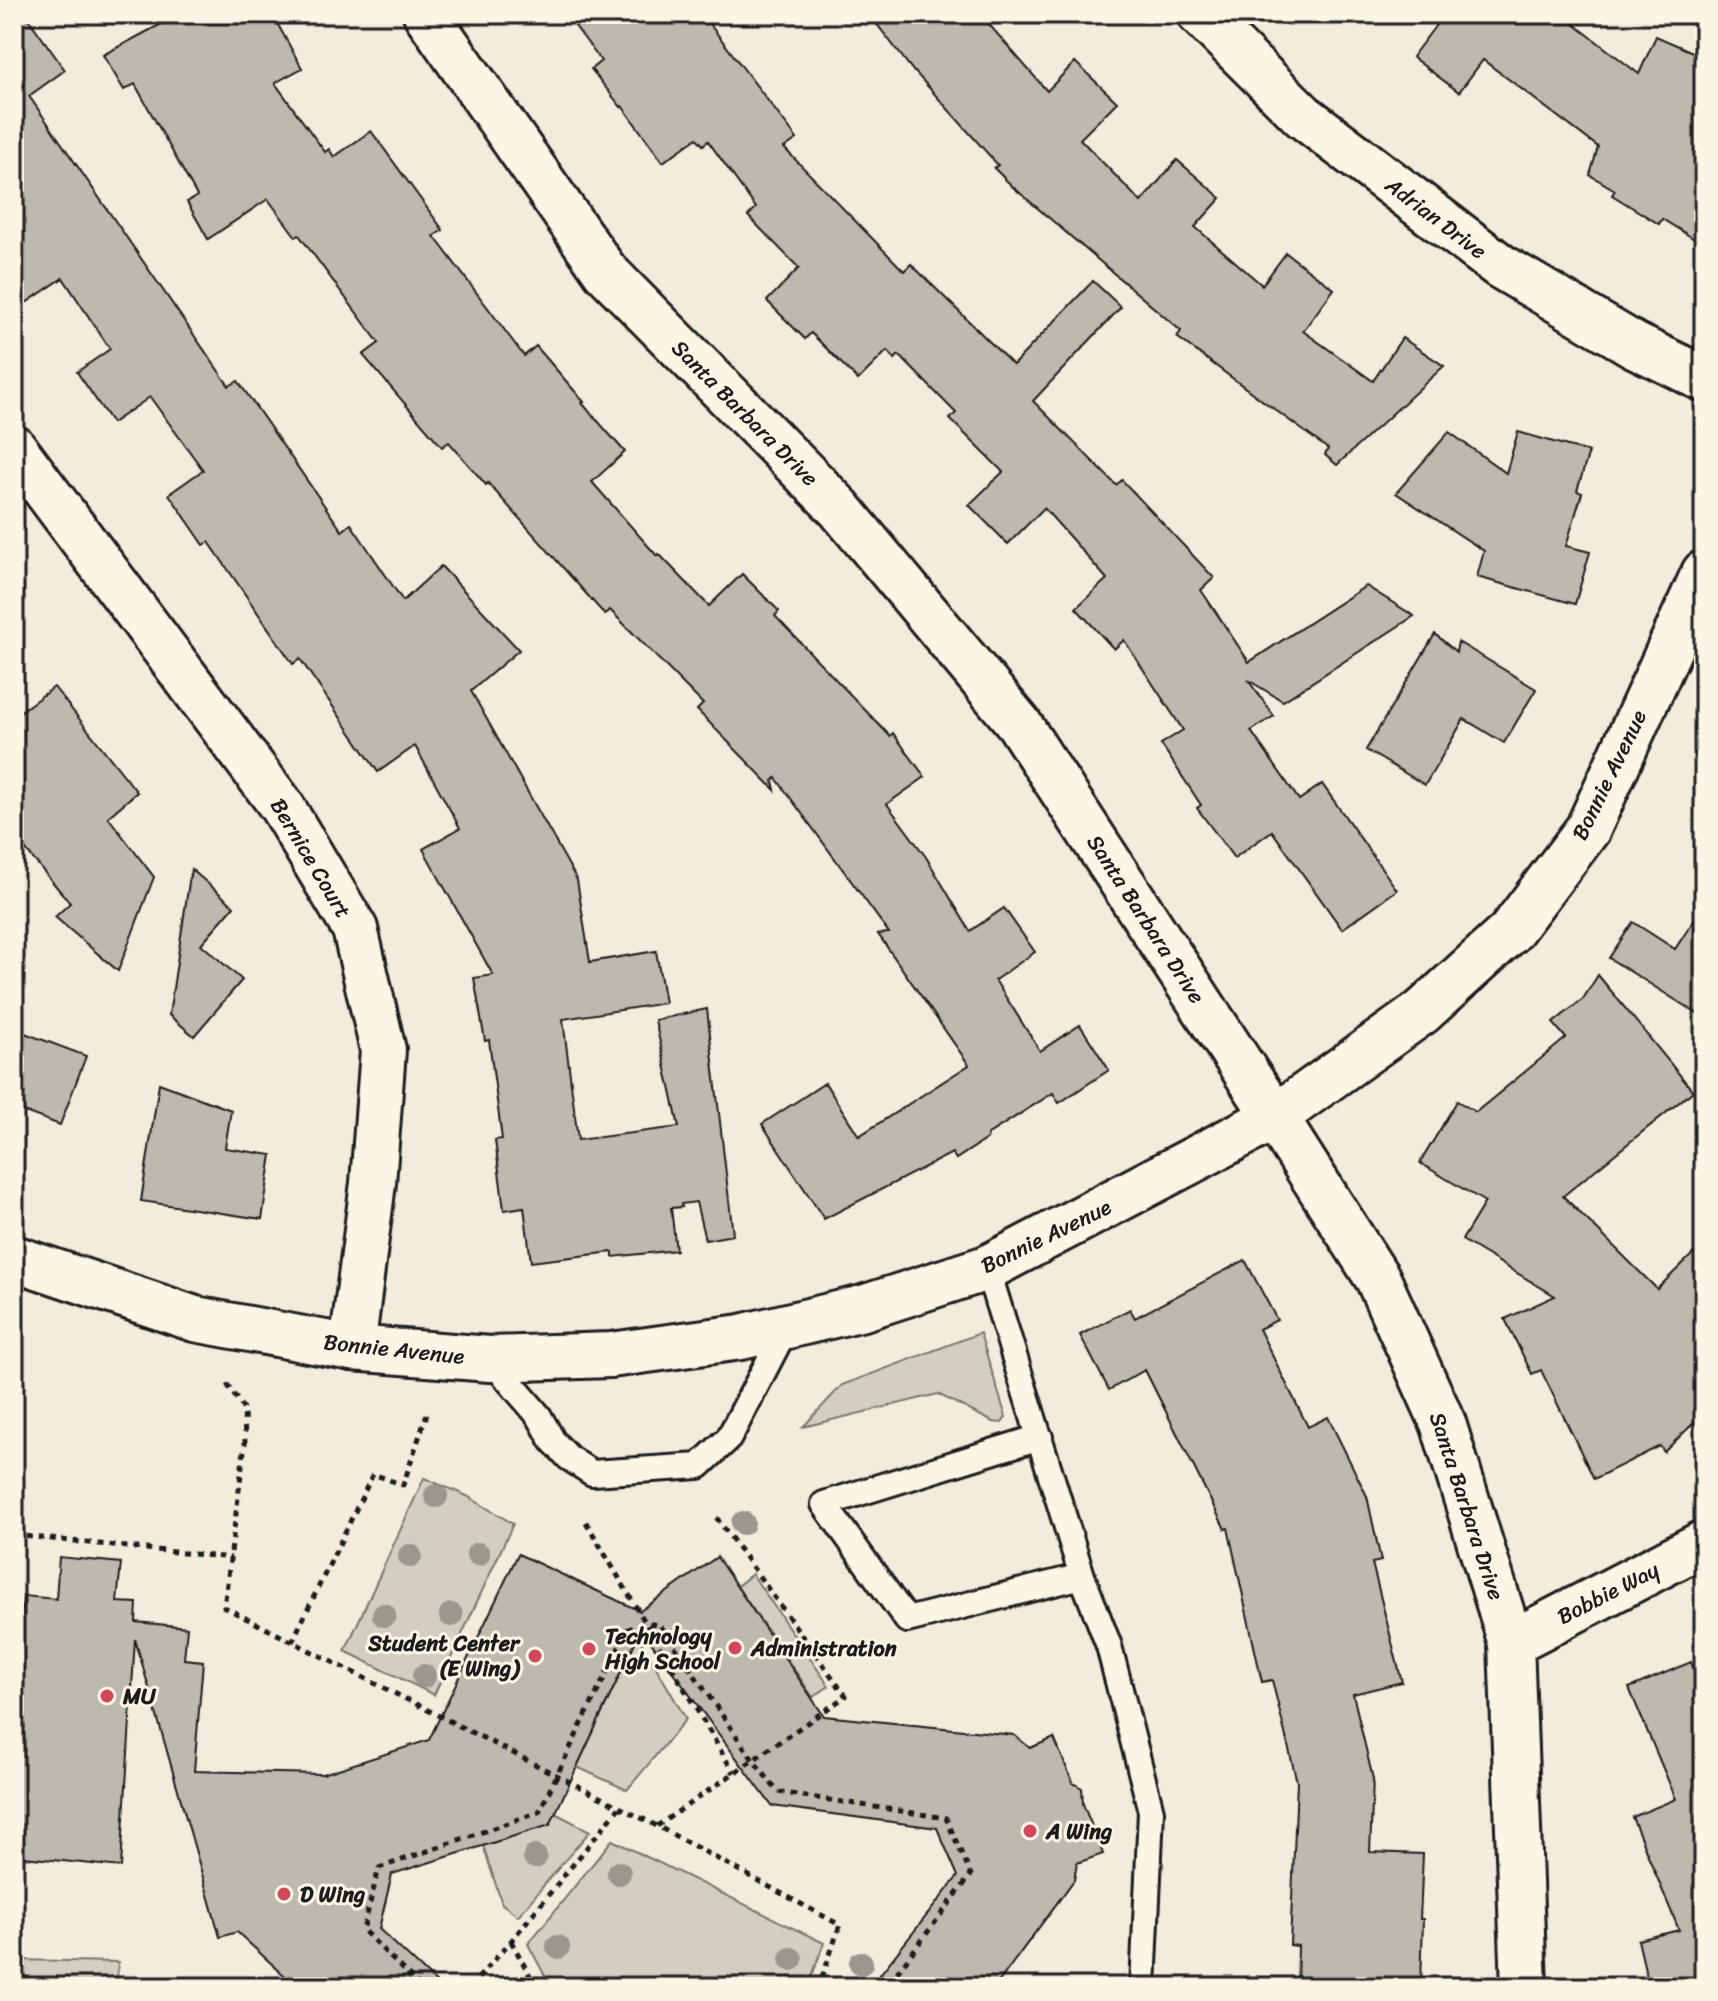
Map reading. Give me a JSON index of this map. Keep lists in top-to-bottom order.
{
  "streets": {
    "street": [
      "Adrian Drive",
      "Santa Barbara Drive",
      "Bonnie Avenue",
      "Bernice Court",
      "Bobbie Way"
    ]
  },
  "crossings": [
    ["Santa Barbara Drive", "Bonnie Avenue"],
    ["Santa Barbara Drive", "Bobbie Way"],
    ["Bonnie Avenue", "Bernice Court"]
  ],
  "places": [
    "Administration",
    "Technology High School",
    "Student Center (E Wing)",
    "MU",
    "A Wing",
    "D Wing"
  ]
}
